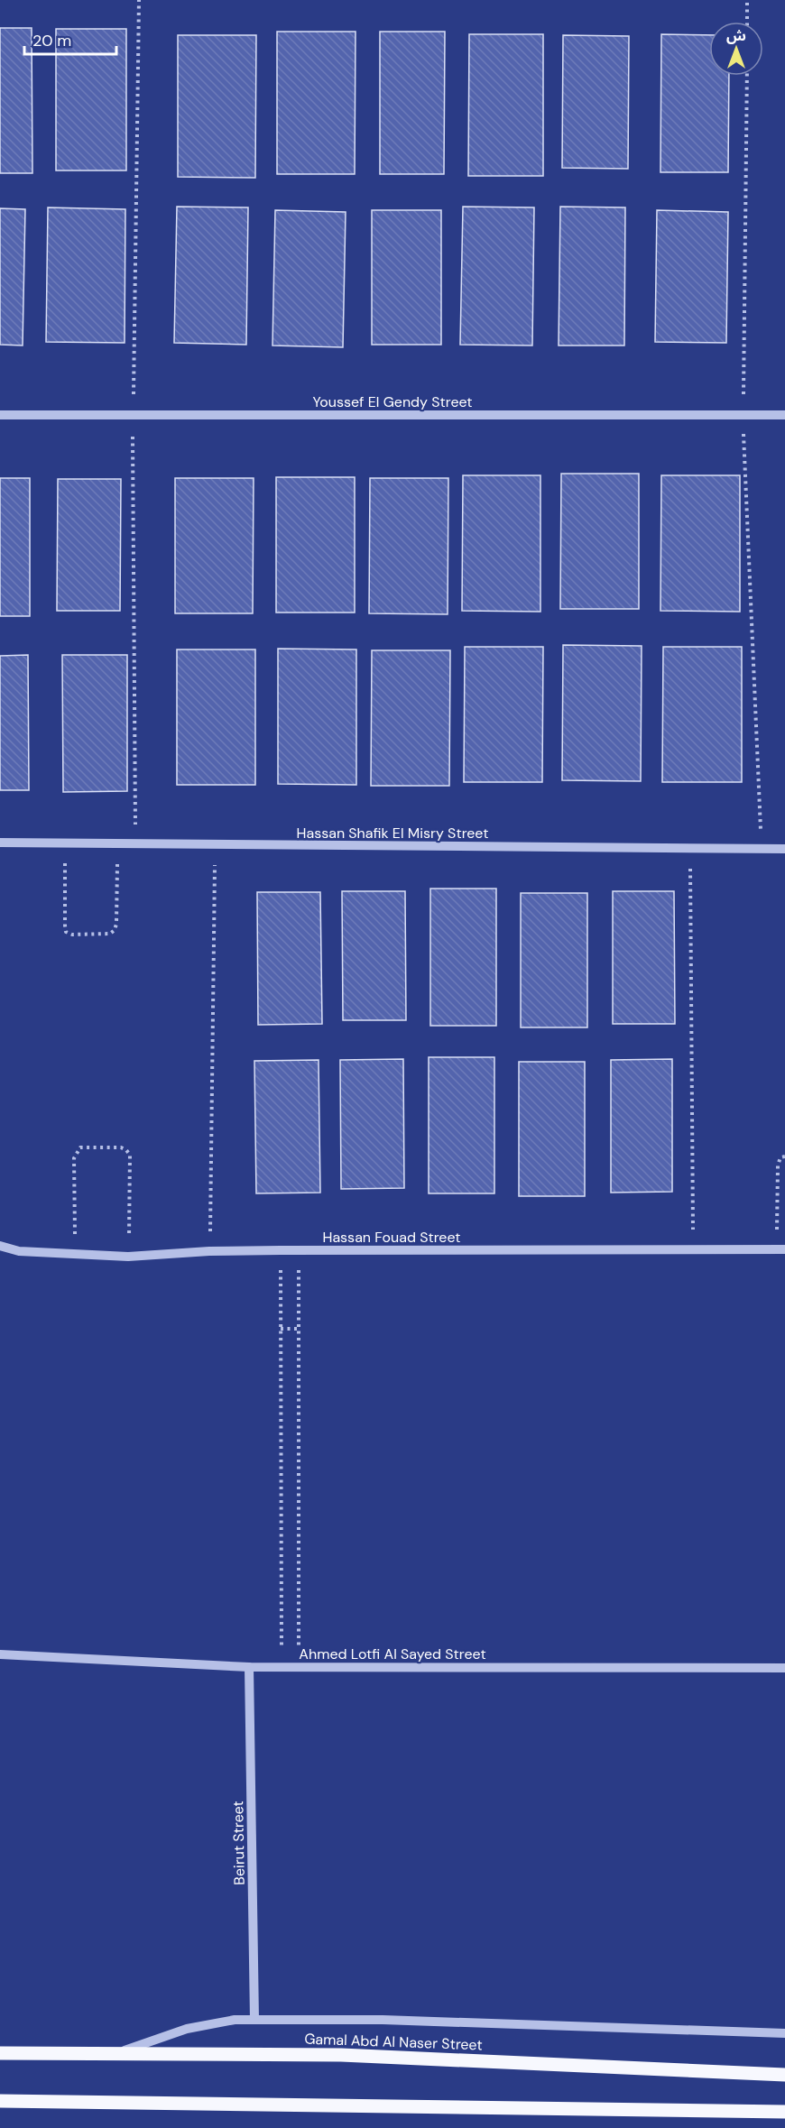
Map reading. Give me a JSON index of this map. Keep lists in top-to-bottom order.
{
  "streets": {
    "main road": ["Gamal Abd Al Naser Street"],
    "street": [
      "Youssef El Gendy Street",
      "Hassan Shafik El Misry Street",
      "Hassan Fouad Street",
      "Ahmed Lotfi Al Sayed Street",
      "Beirut Street"
    ]
  },
  "crossings": [
    ["Ahmed Lotfi Al Sayed Street", "Beirut Street"]
  ],
  "scale_bar": "20 m",
  "north": "top"
}
